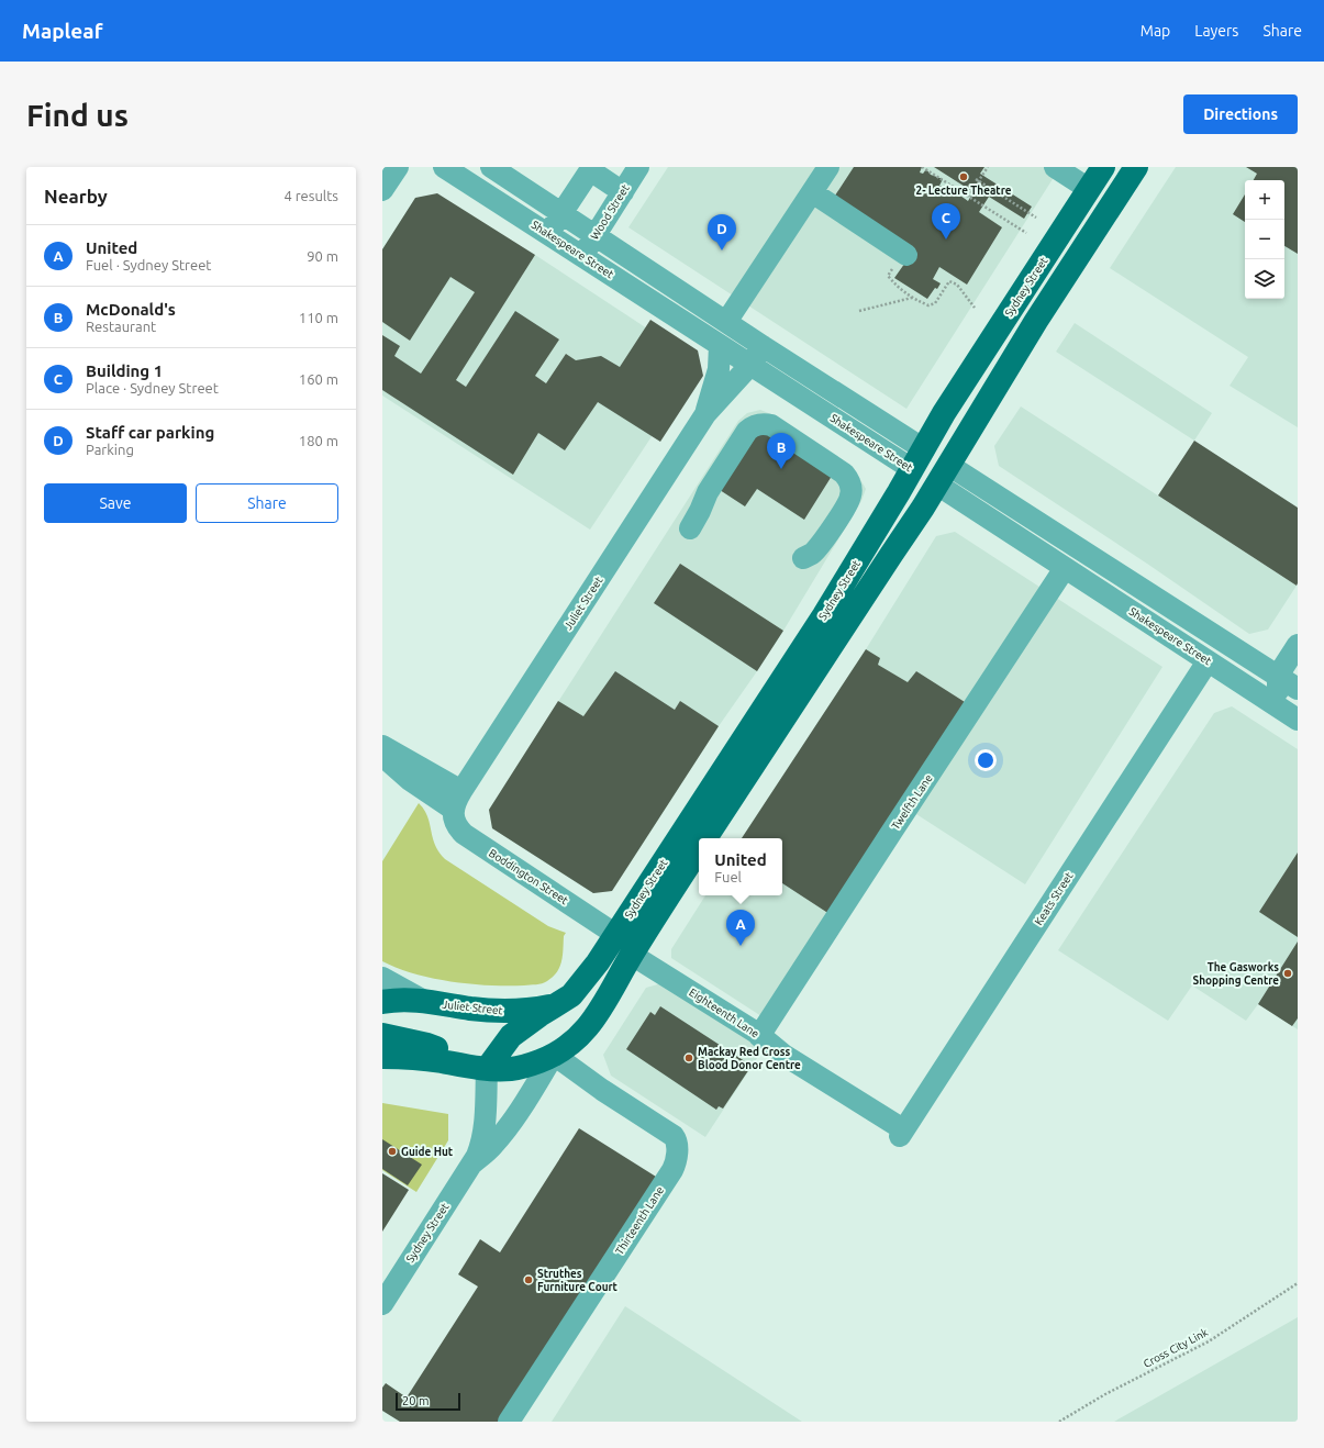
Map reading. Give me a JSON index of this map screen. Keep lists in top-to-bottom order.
{
  "streets": {
    "main road": ["Shakespeare Street", "Sydney Street", "Juliet Street"],
    "street": [
      "Wood Street",
      "Twelfth Lane",
      "Boddington Street",
      "Keats Street",
      "Eighteenth Lane",
      "Thirteenth Lane"
    ],
    "path": ["Cross City Link"]
  },
  "crossings": [
    ["Wood Street", "Shakespeare Street"],
    ["Shakespeare Street", "Sydney Street"],
    ["Shakespeare Street", "Juliet Street"],
    ["Shakespeare Street", "Twelfth Lane"],
    ["Shakespeare Street", "Keats Street"],
    ["Sydney Street", "Juliet Street"],
    ["Sydney Street", "Boddington Street"],
    ["Sydney Street", "Eighteenth Lane"],
    ["Sydney Street", "Thirteenth Lane"],
    ["Juliet Street", "Boddington Street"],
    ["Twelfth Lane", "Eighteenth Lane"],
    ["Keats Street", "Eighteenth Lane"]
  ],
  "places": [
    "2- Lecture Theatre",
    "The Gasworks Shopping Centre",
    "Mackay Red Cross Blood Donor Centre",
    "Guide Hut",
    "Struthes Furniture Court"
  ],
  "scale_bar": "20 m",
  "page": {
    "header": "Mapleaf",
    "nav": ["Map", "Layers", "Share"],
    "buttons": [
      "Directions",
      ["Save", "Share"]
    ],
    "title": "Find us",
    "heading": ["Nearby", "4 results"],
    "map_buttons": ["+", "−"],
    "pins": [
      "C",
      "D",
      "B",
      "A"
    ],
    "list": [
      {
        "mark": "A",
        "name": "United",
        "note": "Fuel · Sydney Street",
        "value": "90 m"
      },
      {
        "mark": "B",
        "name": "McDonald's",
        "note": "Restaurant",
        "value": "110 m"
      },
      {
        "mark": "C",
        "name": "Building 1",
        "note": "Place · Sydney Street",
        "value": "160 m"
      },
      {
        "mark": "D",
        "name": "Staff car parking",
        "note": "Parking",
        "value": "180 m"
      }
    ],
    "popup": ["United", "Fuel"],
    "scale": "20 m"
  }
}
